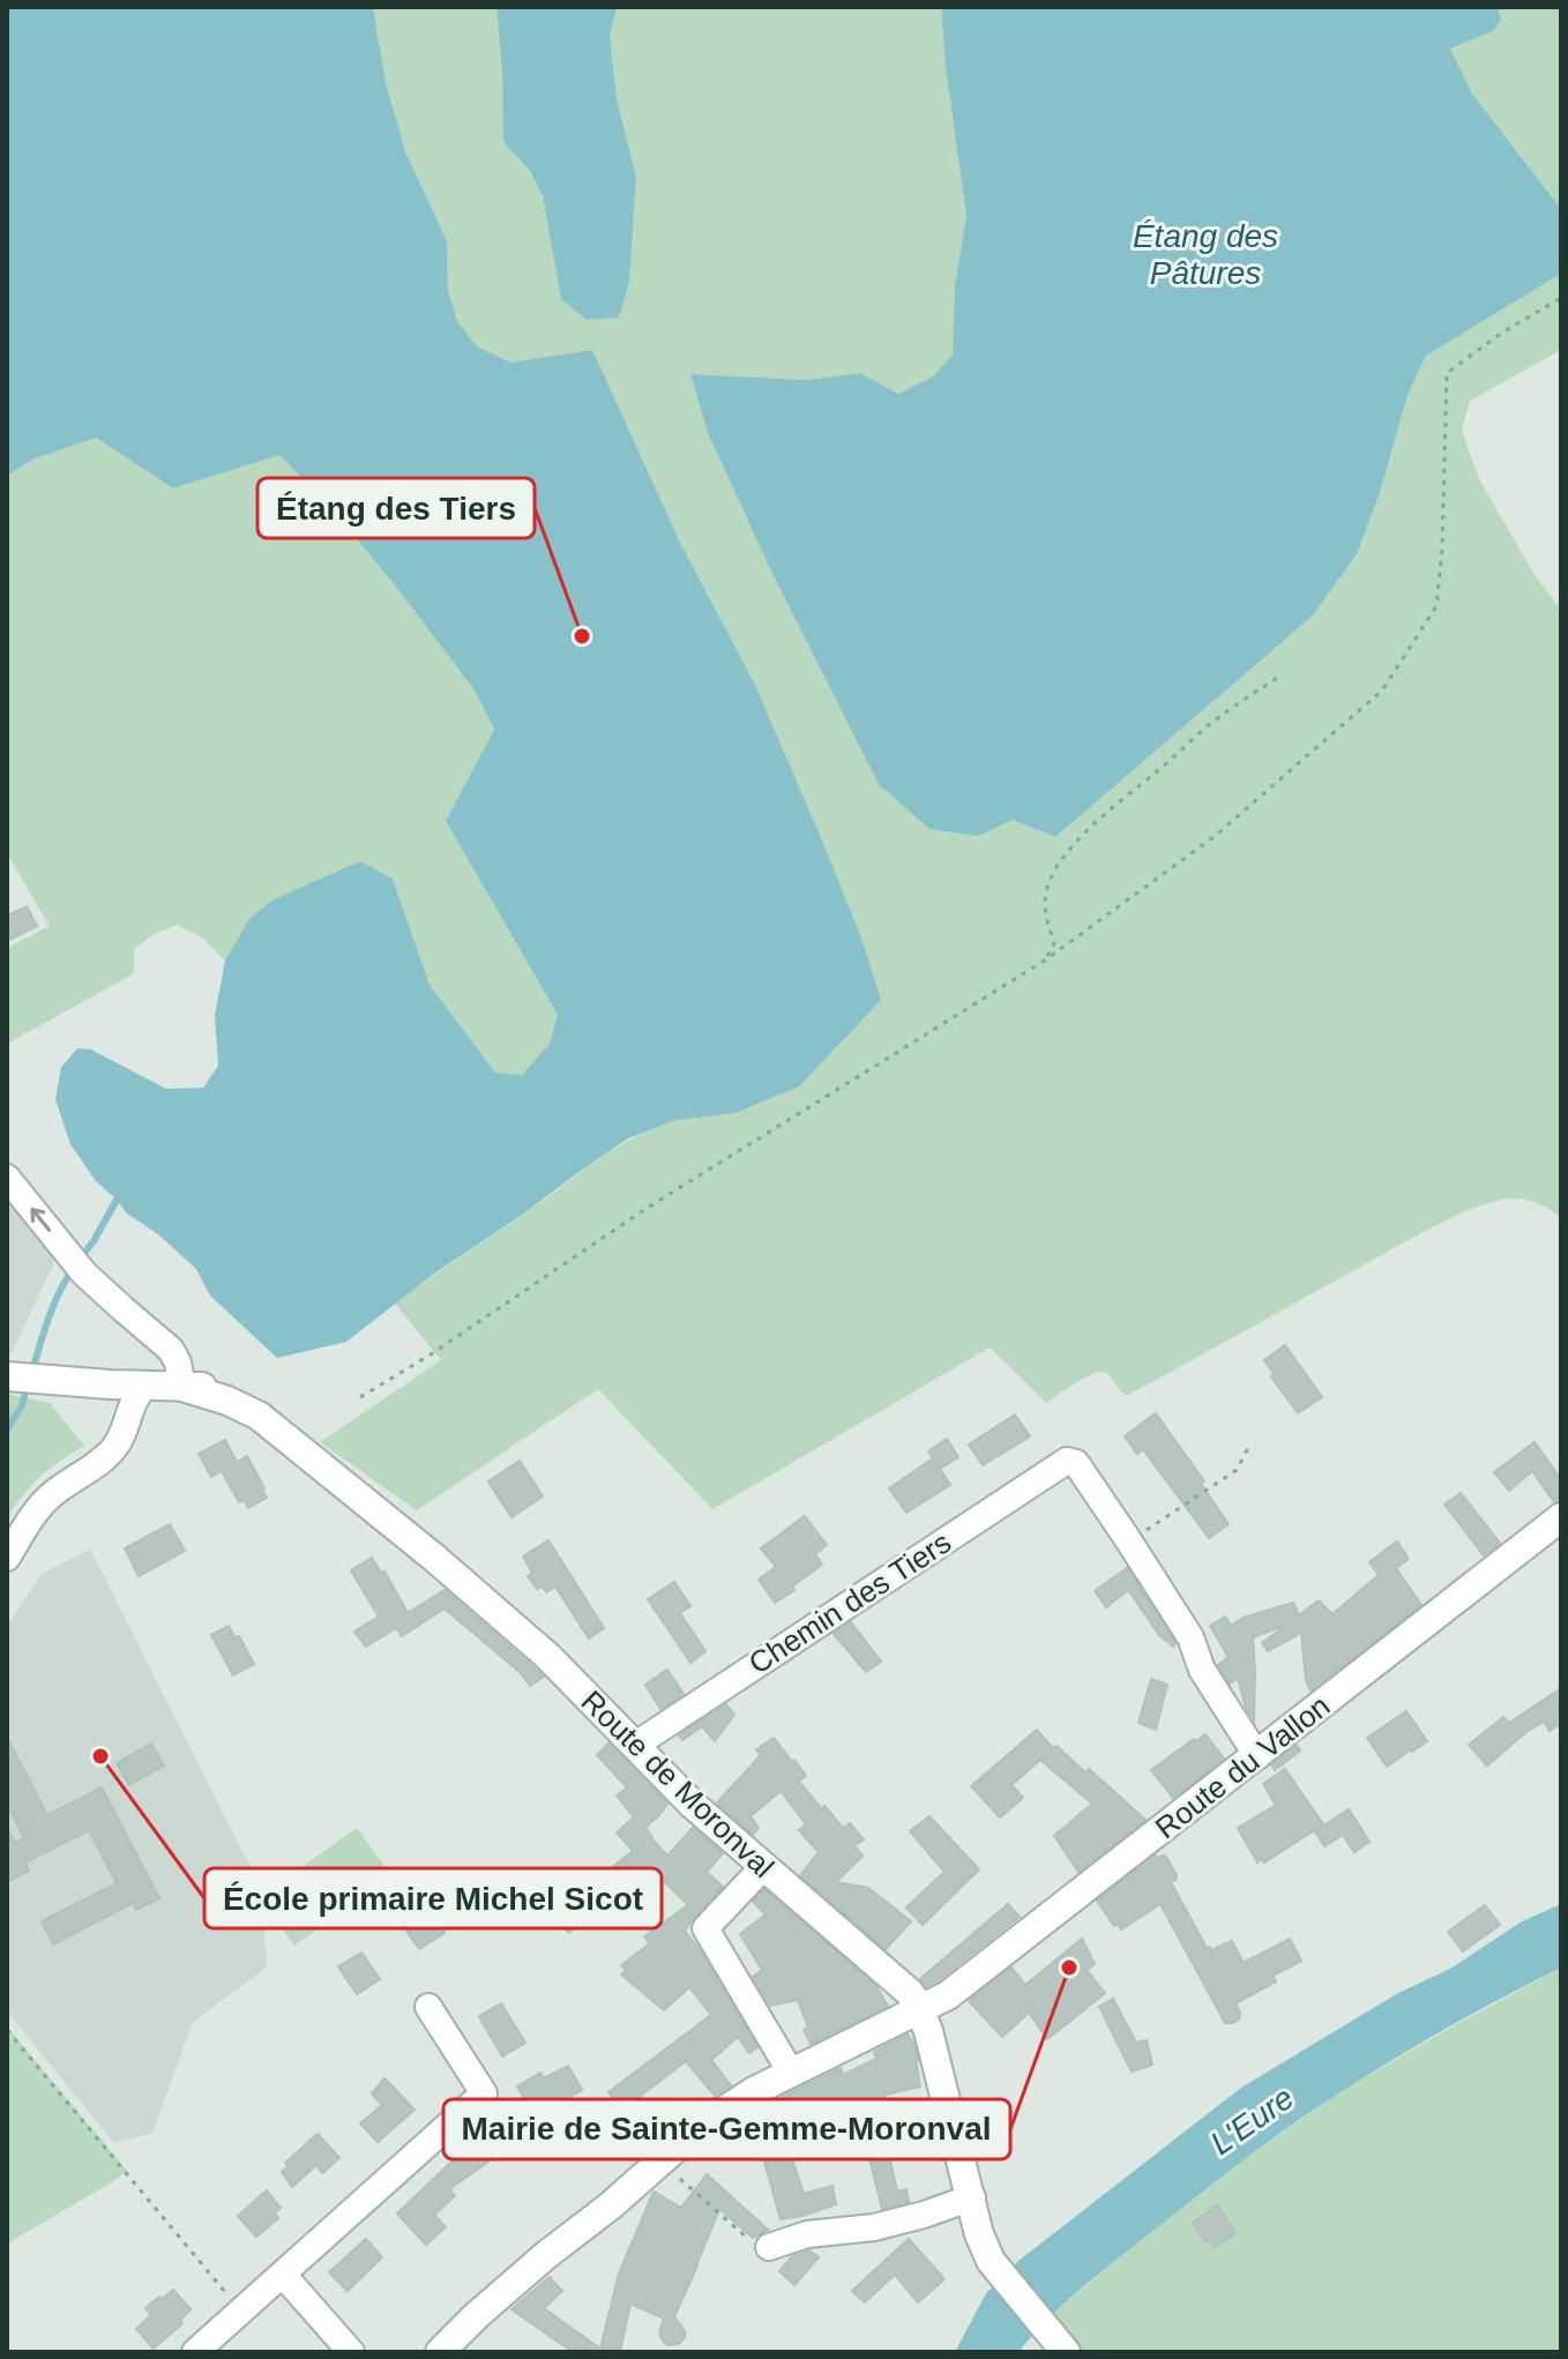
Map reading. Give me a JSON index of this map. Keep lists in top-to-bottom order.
{
  "streets": {
    "street": ["Chemin des Tiers", "Route du Vallon", "Route de Moronval"]
  },
  "crossings": [
    ["Chemin des Tiers", "Route de Moronval"],
    ["Route du Vallon", "Route de Moronval"]
  ],
  "water": ["Étang des Pâtures", "L'Eure"],
  "places": ["Étang des Tiers", "École primaire Michel Sicot", "Mairie de Sainte-Gemme-Moronval"]
}
